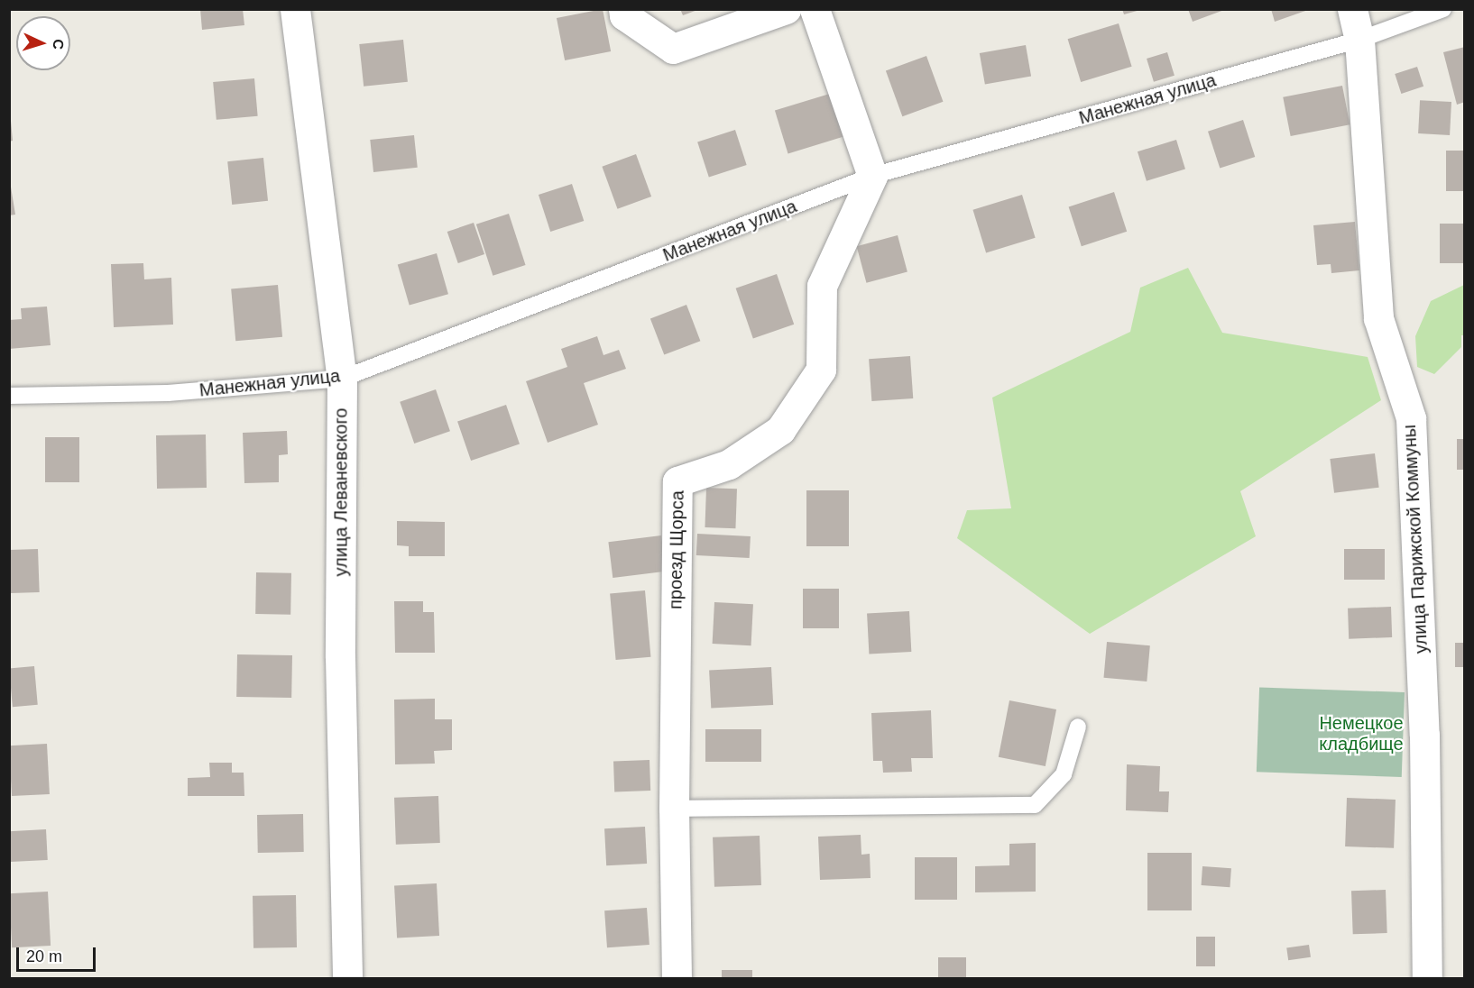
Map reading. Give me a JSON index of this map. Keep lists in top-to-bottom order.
{
  "streets": {
    "street": ["улица Леваневского", "улица Парижской Коммуны", "проезд Щорса"],
    "lane": ["Манежная улица"]
  },
  "crossings": [
    ["Манежная улица", "улица Леваневского"],
    ["Манежная улица", "улица Парижской Коммуны"],
    ["Манежная улица", "проезд Щорса"]
  ],
  "parks": ["Немецкое кладбище"],
  "scale_bar": "20 m",
  "north": "right"
}
